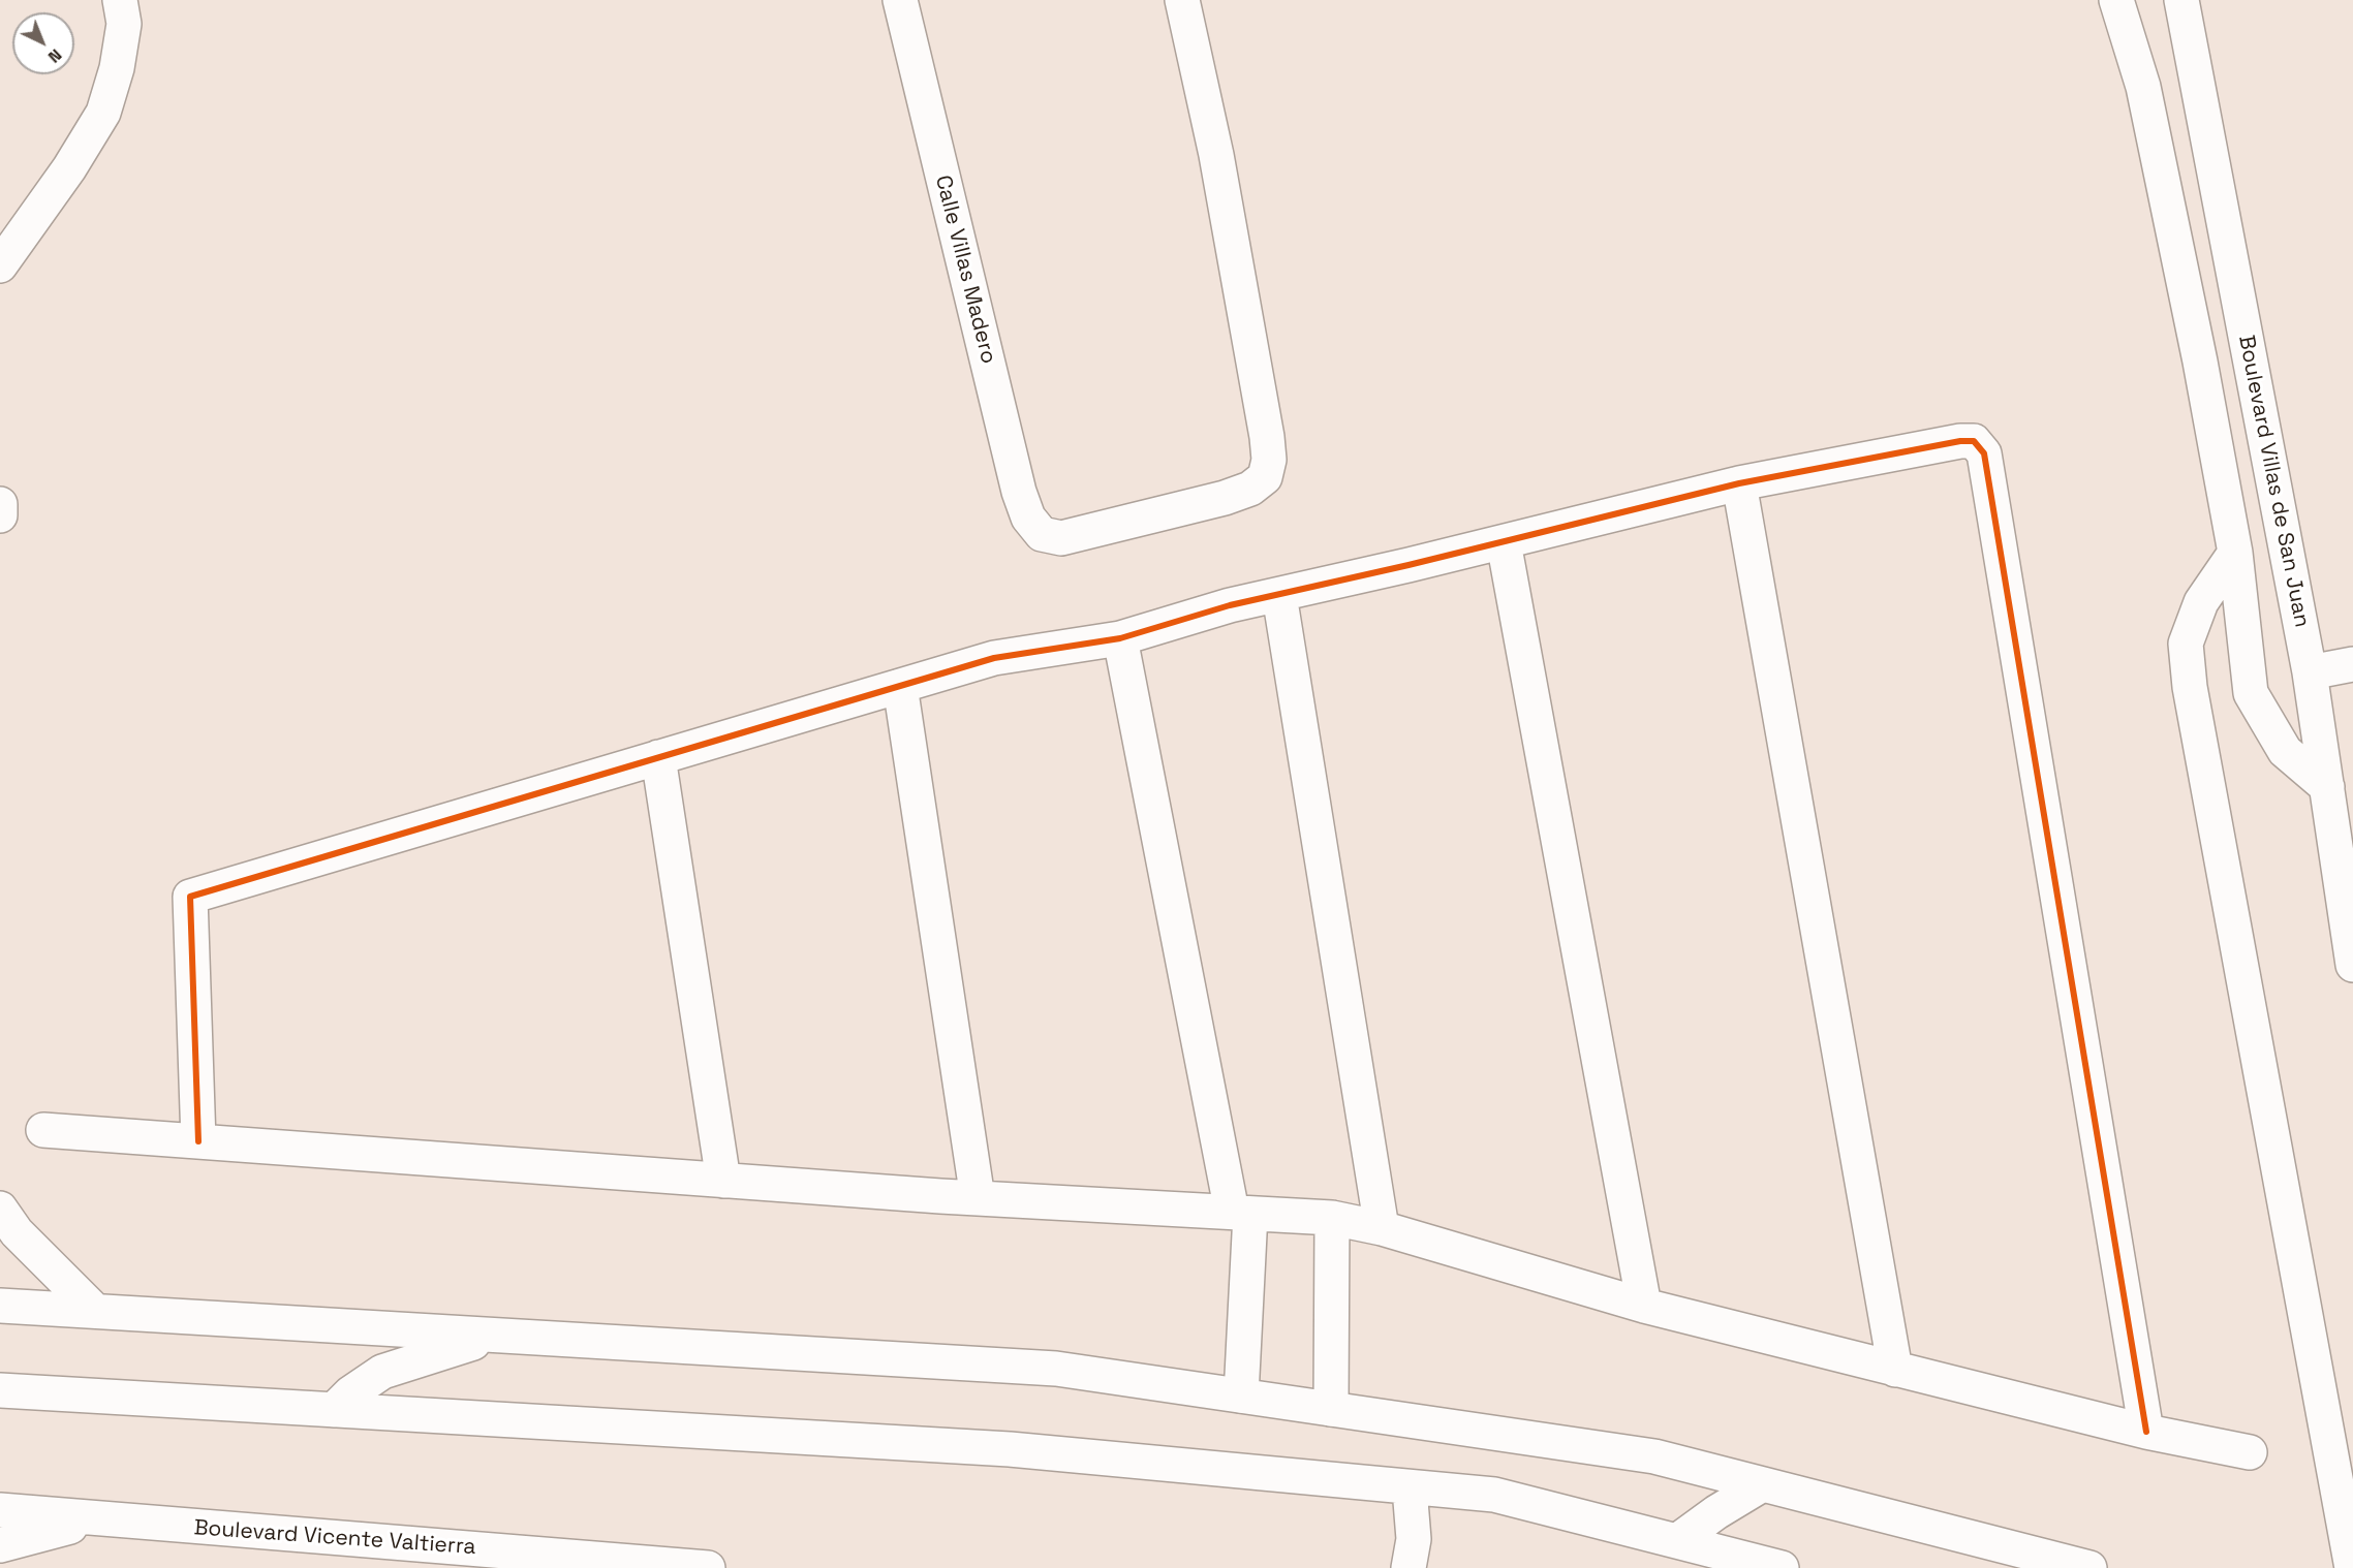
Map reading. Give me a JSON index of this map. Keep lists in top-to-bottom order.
{
  "streets": {
    "street": ["Calle Villas Madero", "Boulevard Villas de San Juan", "Boulevard Vicente Valtierra"]
  },
  "north": "bottom right"
}
